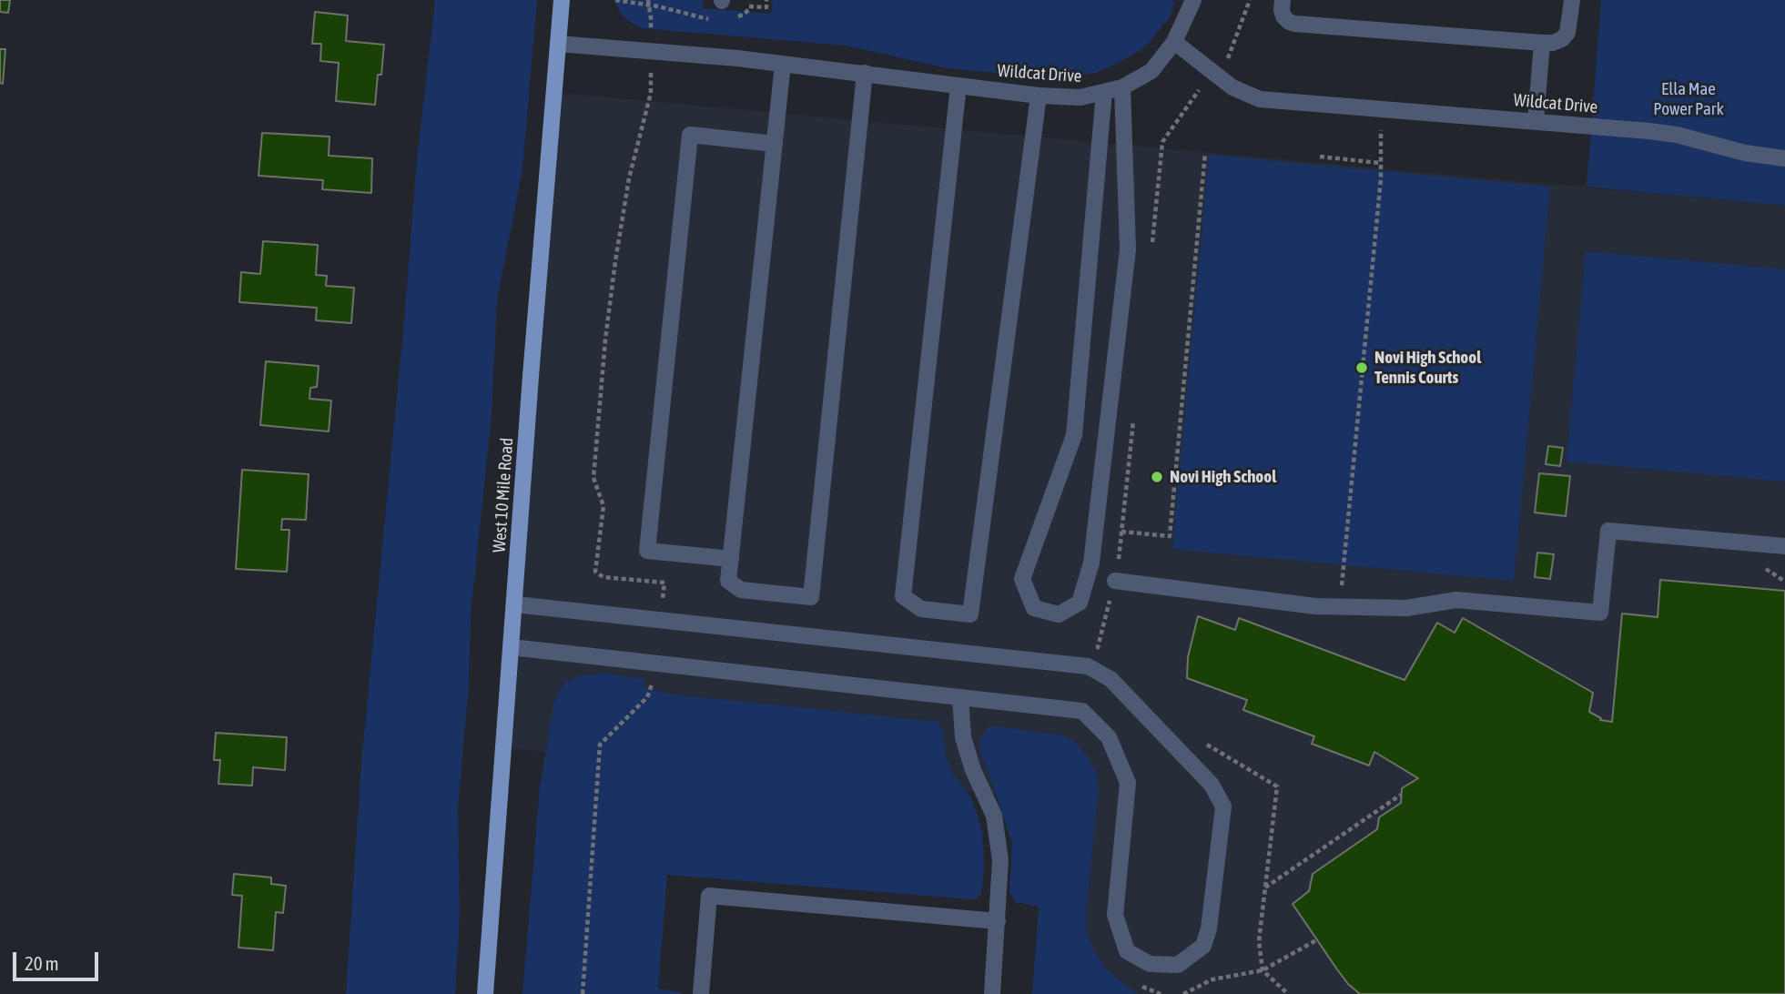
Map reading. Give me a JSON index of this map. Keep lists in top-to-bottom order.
{
  "streets": {
    "main road": ["West 10 Mile Road"],
    "street": ["Wildcat Drive"]
  },
  "crossings": [
    ["Wildcat Drive", "West 10 Mile Road"]
  ],
  "parks": ["Ella Mae Power Park"],
  "places": ["Novi High School Tennis Courts", "Novi High School"],
  "scale_bar": "20 m"
}
